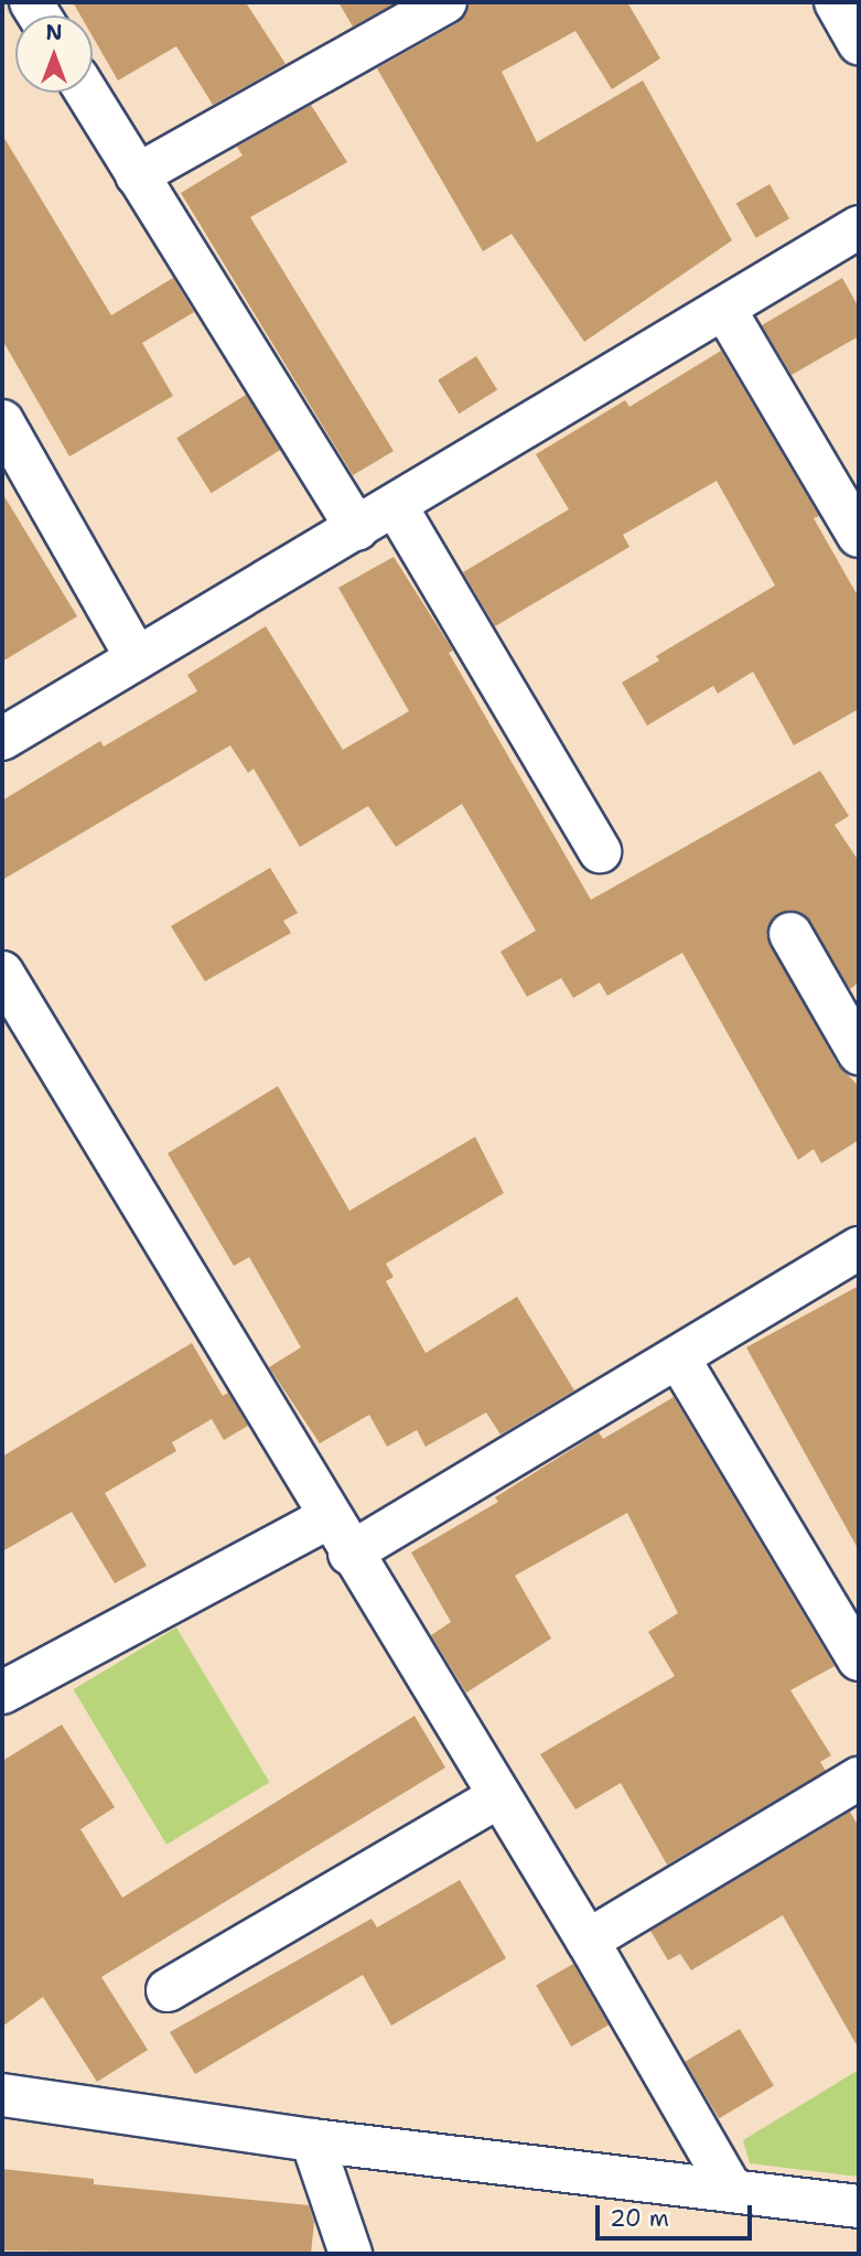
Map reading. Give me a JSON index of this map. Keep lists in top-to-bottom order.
{
  "scale_bar": "20 m",
  "north": "top"
}
